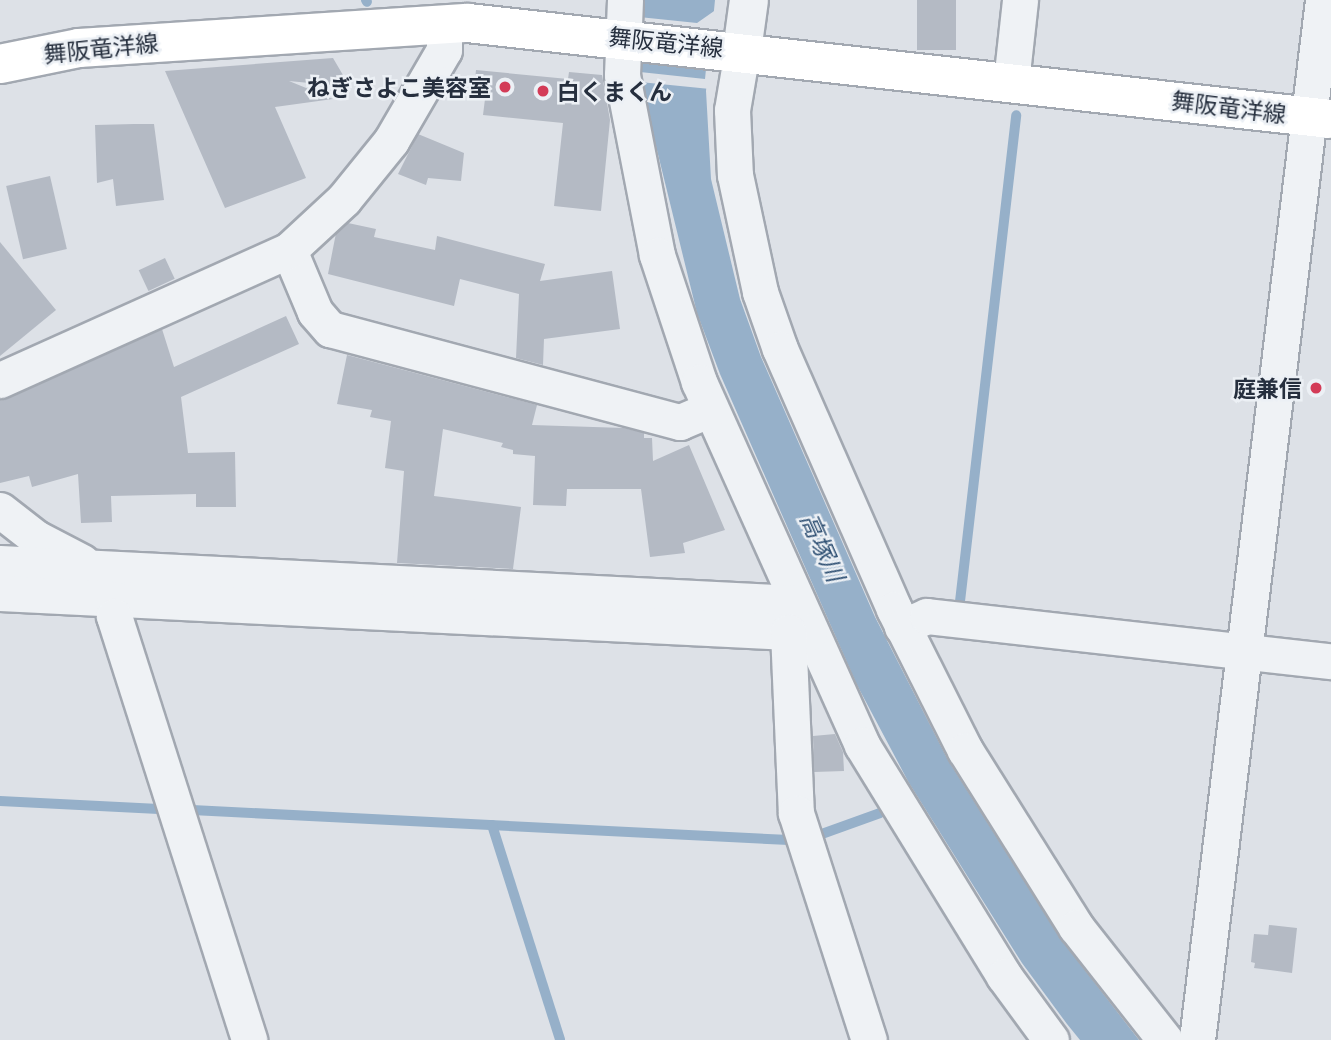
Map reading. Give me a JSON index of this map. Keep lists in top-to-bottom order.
{
  "streets": {
    "main road": ["舞阪竜洋線"]
  },
  "water": ["高塚川"],
  "places": ["ねぎさよこ美容室", "白くまくん", "庭兼信"]
}
